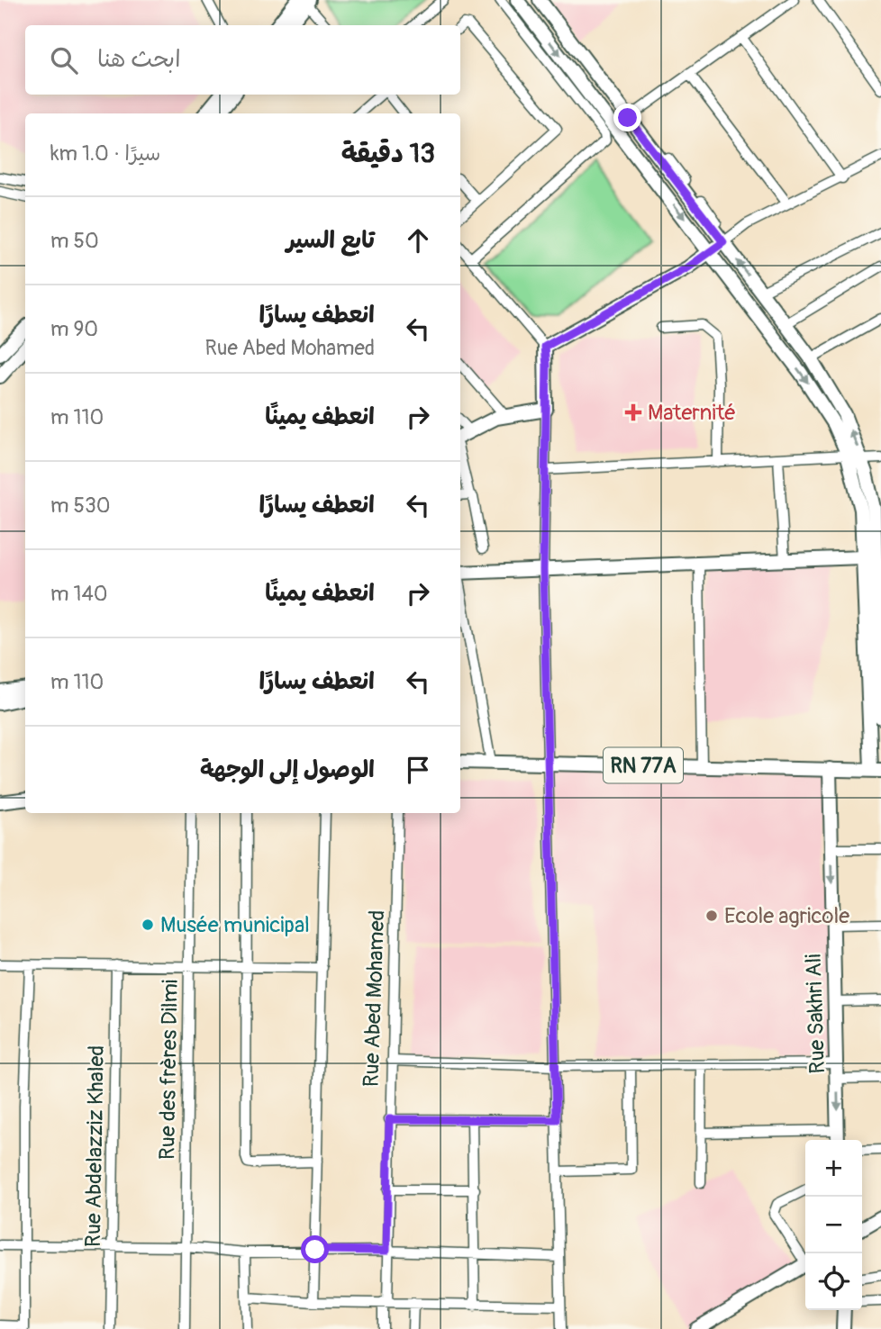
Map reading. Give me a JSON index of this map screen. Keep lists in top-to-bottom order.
{
  "streets": {
    "main road": ["RN 77A", "Rue Sakhri Ali"],
    "street": ["Rue Abed Mohamed", "Rue des frères Dilmi", "Rue Abdelazziz Khaled"]
  },
  "crossings": [
    ["RN 77A", "Rue Sakhri Ali"]
  ],
  "places": {
    "health": ["Maternité"],
    "other": ["Ecole agricole", "Musée municipal"]
  },
  "page": {
    "search": "ابحث هنا",
    "heading": ["13 دقيقة", "سيرًا · 1.0 km"],
    "list": [
      ["تابع السير", "50 m"],
      ["انعطف يسارًا", "Rue Abed Mohamed", "90 m"],
      ["انعطف يمينًا", "110 m"],
      ["انعطف يسارًا", "530 m"],
      ["انعطف يمينًا", "140 m"],
      ["انعطف يسارًا", "110 m"],
      "الوصول إلى الوجهة"
    ],
    "map_buttons": ["+", "−"]
  }
}
